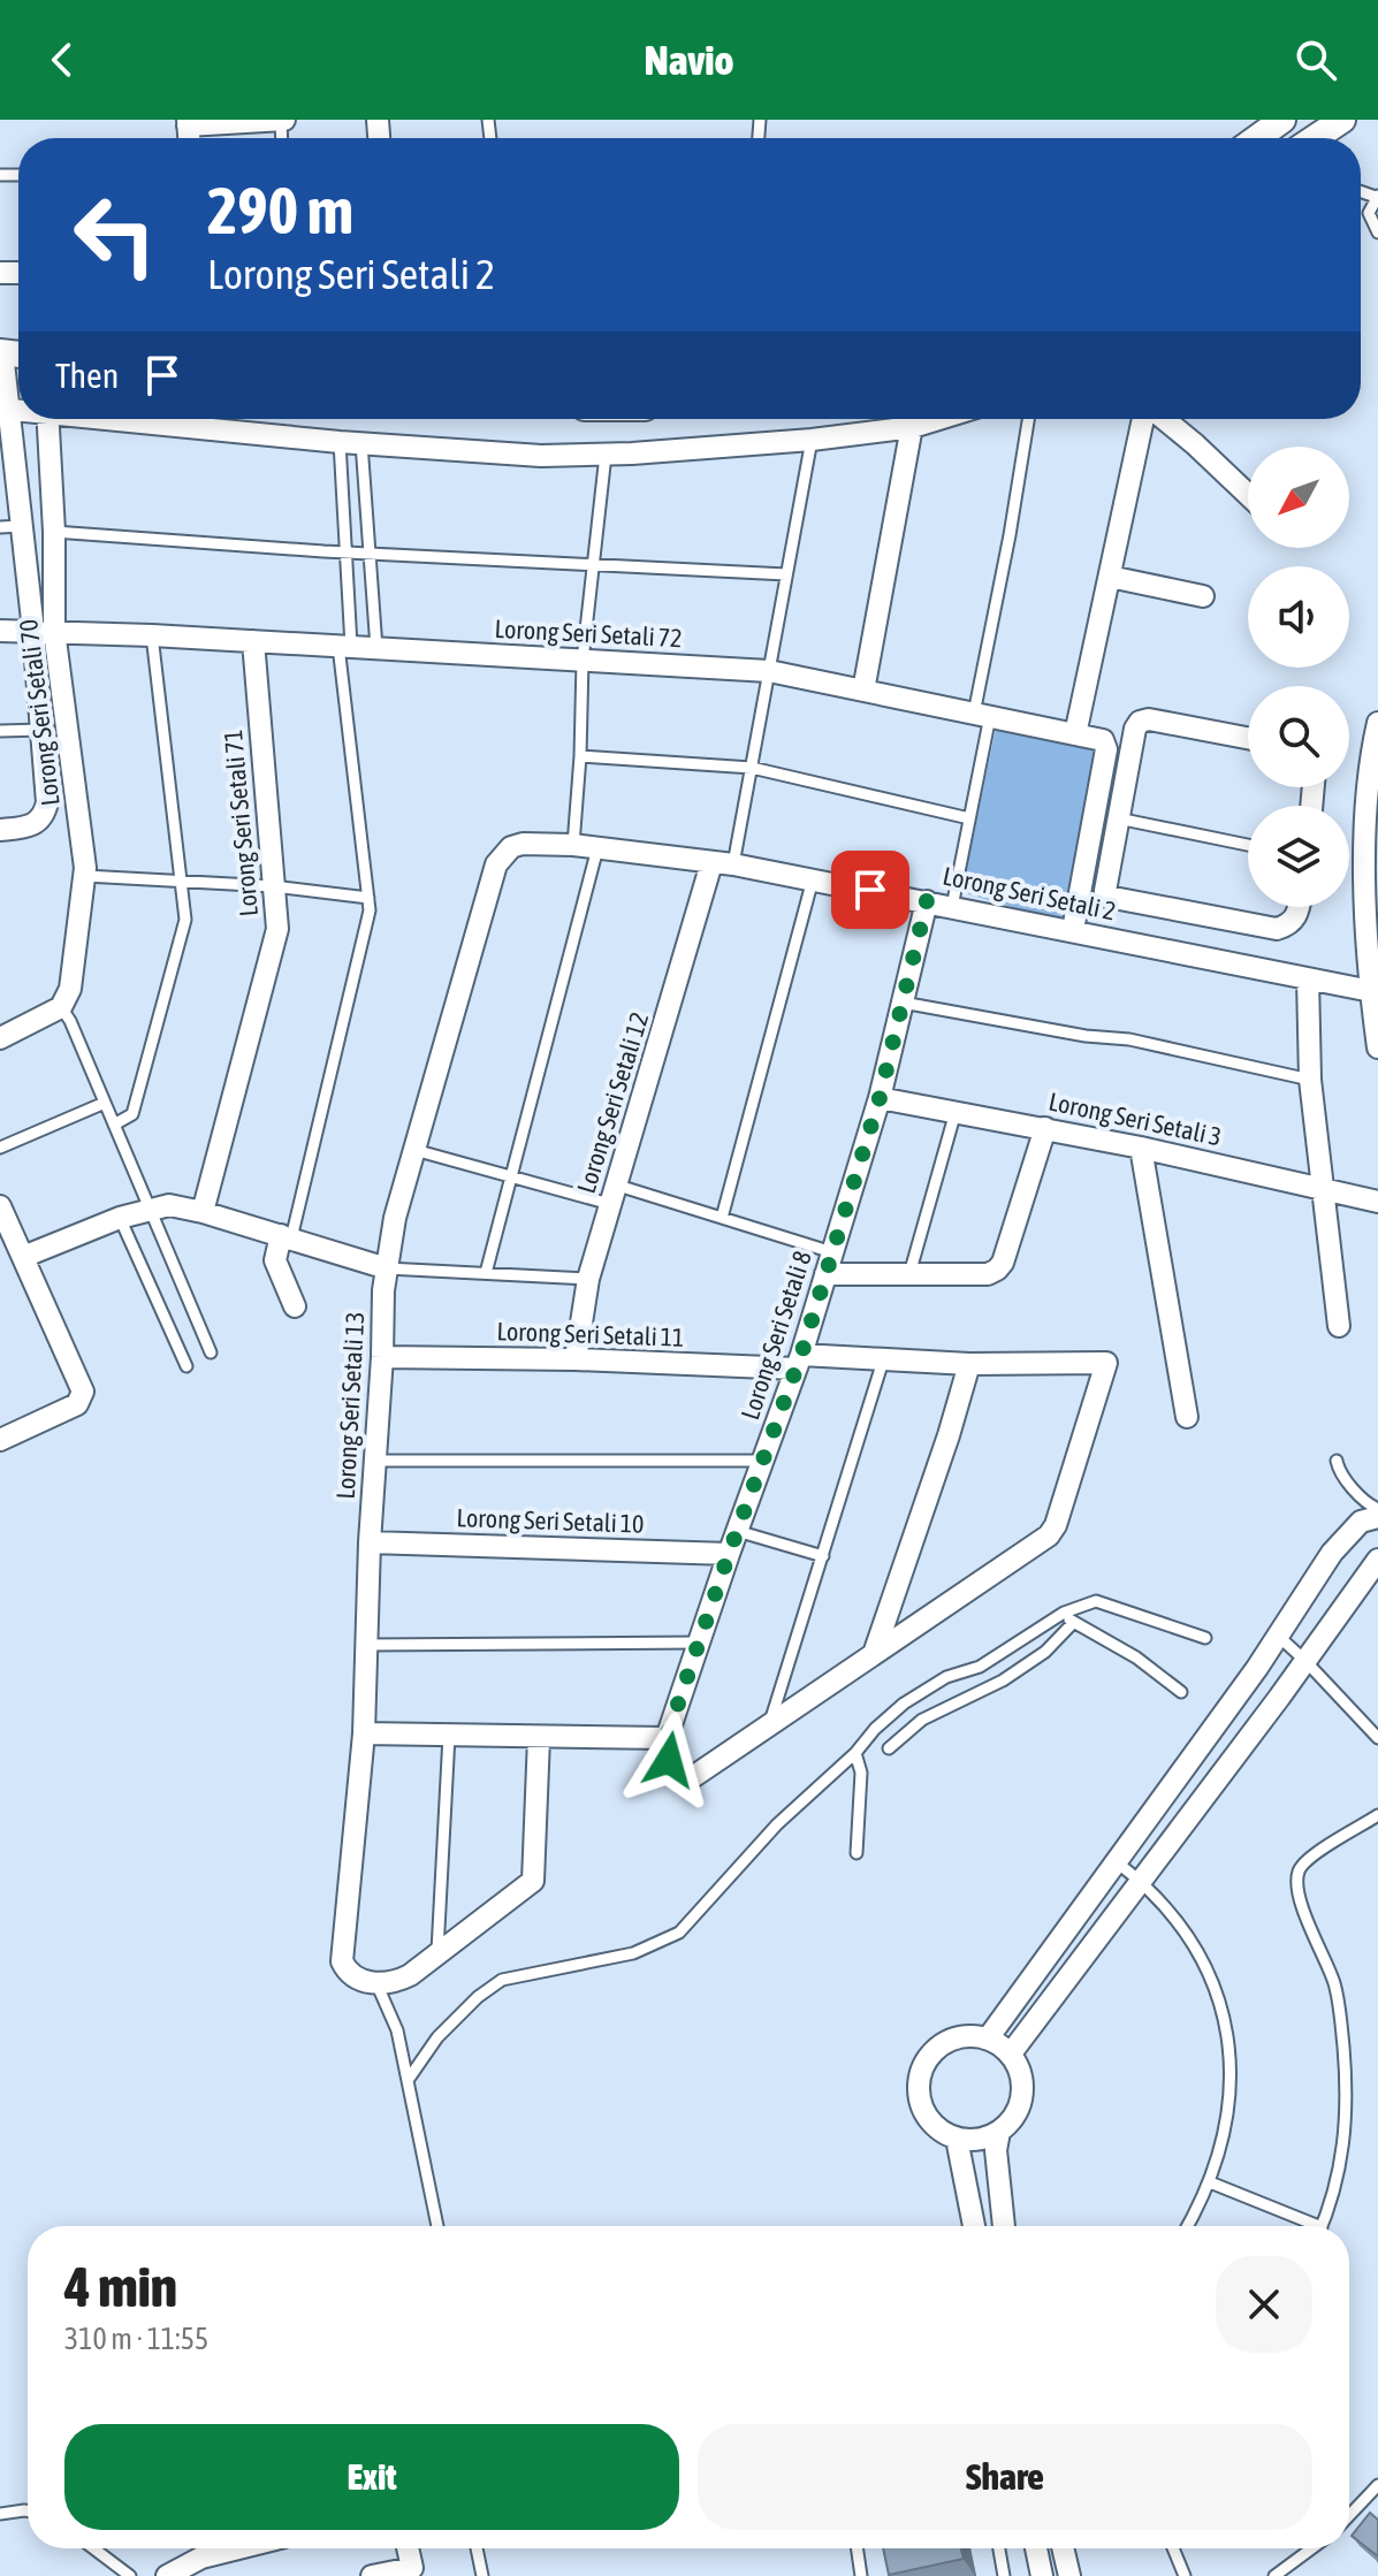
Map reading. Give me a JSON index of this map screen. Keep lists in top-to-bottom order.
{
  "streets": {
    "street": [
      "Lorong Seri Setali 72",
      "Lorong Seri Setali 70",
      "Lorong Seri Setali 71",
      "Lorong Seri Setali 2",
      "Lorong Seri Setali 12",
      "Lorong Seri Setali 3",
      "Lorong Seri Setali 11",
      "Lorong Seri Setali 8",
      "Lorong Seri Setali 13",
      "Lorong Seri Setali 10"
    ]
  },
  "crossings": [
    ["Lorong Seri Setali 72", "Lorong Seri Setali 70"],
    ["Lorong Seri Setali 72", "Lorong Seri Setali 71"],
    ["Lorong Seri Setali 72", "Lorong Seri Setali 2"],
    ["Lorong Seri Setali 2", "Lorong Seri Setali 12"],
    ["Lorong Seri Setali 2", "Lorong Seri Setali 8"],
    ["Lorong Seri Setali 2", "Lorong Seri Setali 13"],
    ["Lorong Seri Setali 12", "Lorong Seri Setali 11"],
    ["Lorong Seri Setali 3", "Lorong Seri Setali 8"],
    ["Lorong Seri Setali 11", "Lorong Seri Setali 8"],
    ["Lorong Seri Setali 11", "Lorong Seri Setali 13"],
    ["Lorong Seri Setali 8", "Lorong Seri Setali 10"],
    ["Lorong Seri Setali 13", "Lorong Seri Setali 10"]
  ],
  "north": "bottom left",
  "page": {
    "header": "Navio",
    "turn": ["290 m", "Lorong Seri Setali 2"],
    "then": "Then",
    "heading": ["4 min", "310 m · 11:55"],
    "buttons": ["Exit", "Share"]
  }
}
